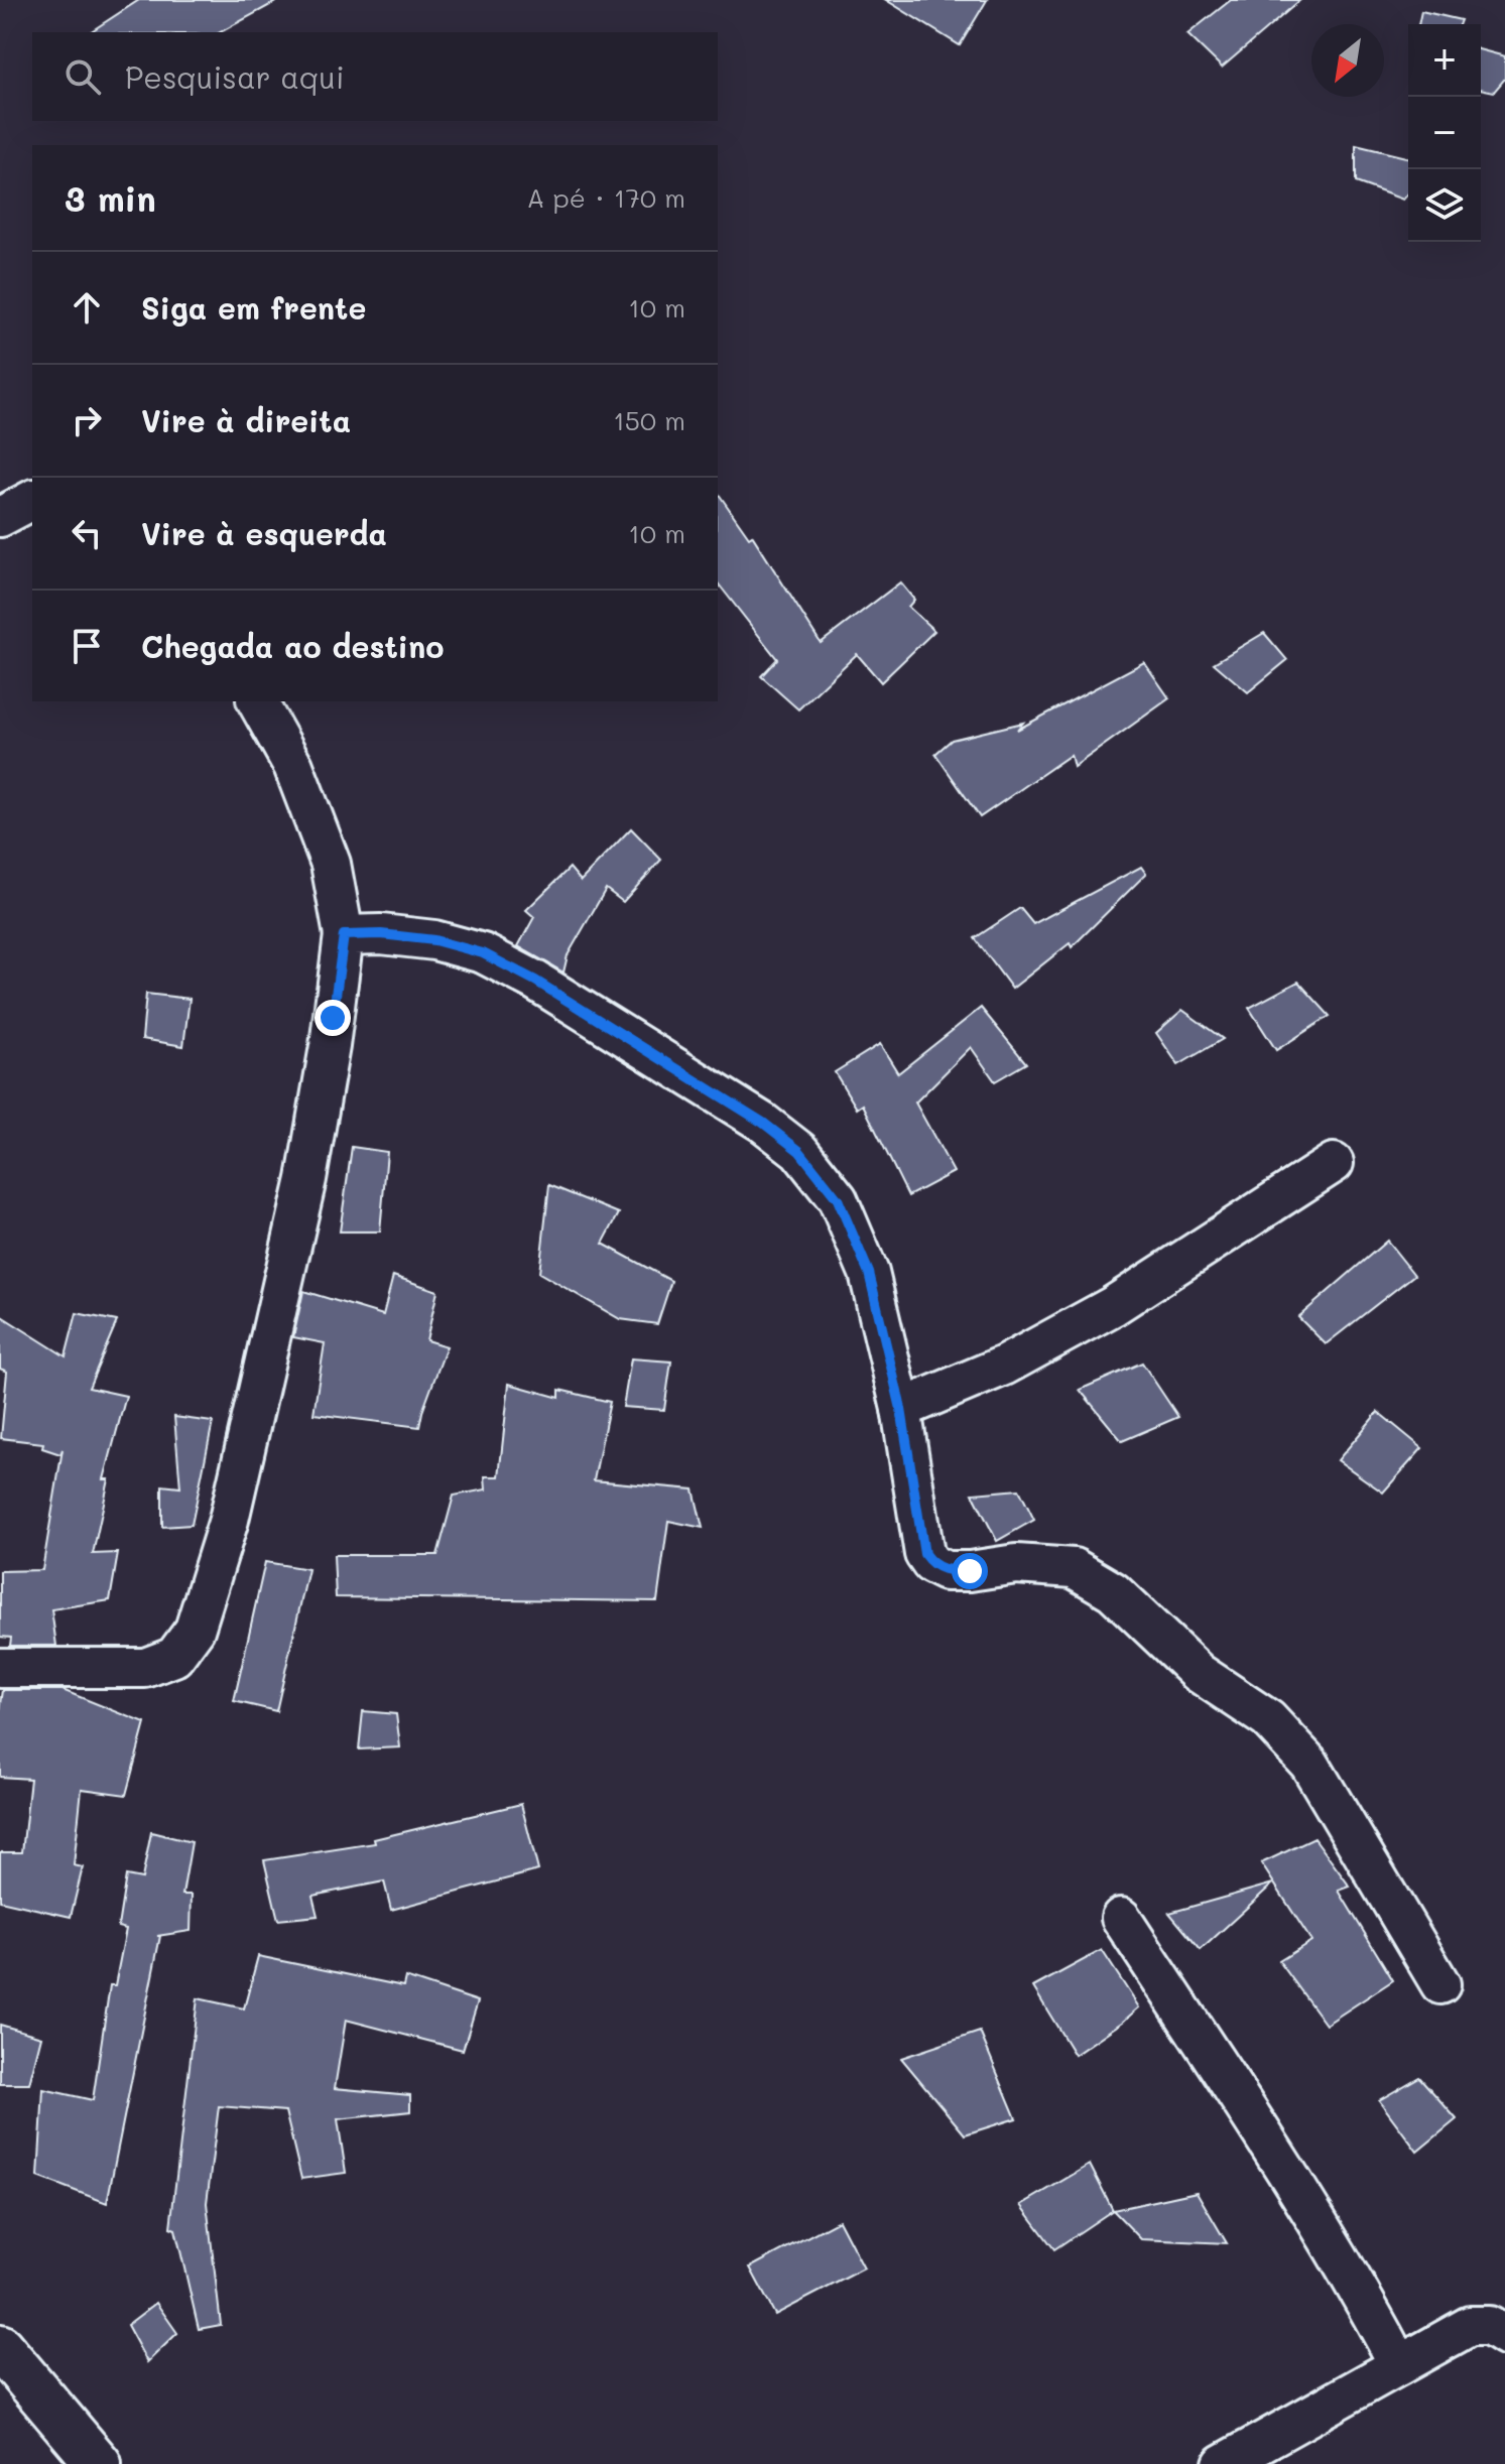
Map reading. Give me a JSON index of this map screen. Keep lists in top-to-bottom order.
{
  "north": "bottom left",
  "page": {
    "map_buttons": ["+", "−"],
    "search": "Pesquisar aqui",
    "heading": ["3 min", "A pé · 170 m"],
    "list": [
      ["Siga em frente", "10 m"],
      ["Vire à direita", "150 m"],
      ["Vire à esquerda", "10 m"],
      "Chegada ao destino"
    ]
  }
}
